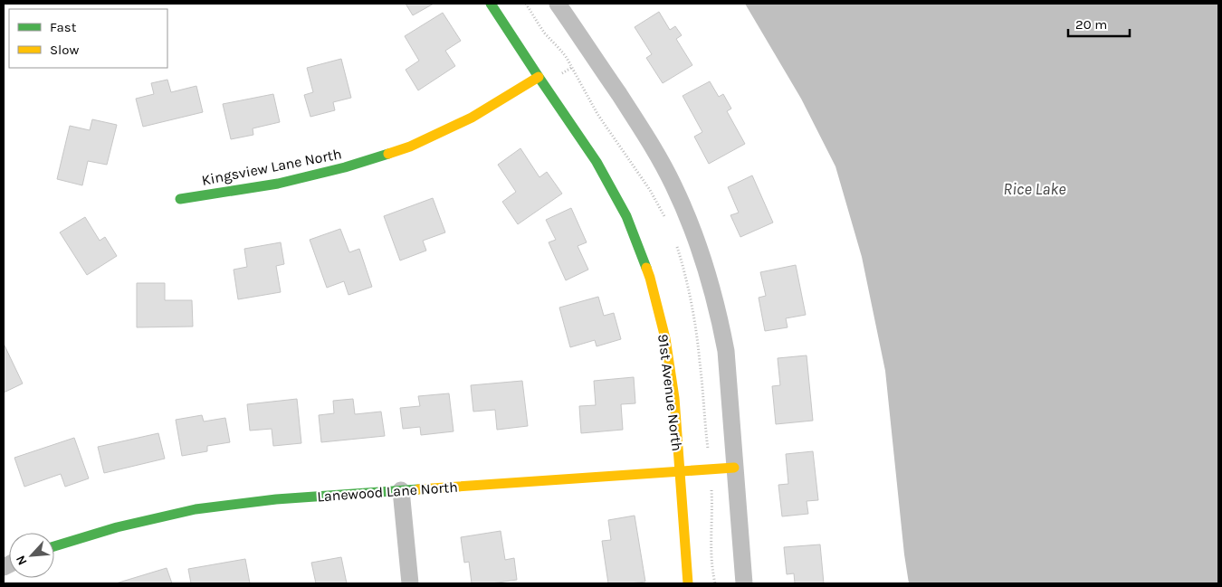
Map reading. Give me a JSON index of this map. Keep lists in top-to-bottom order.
{
  "streets": {
    "street": ["Kingsview Lane North", "91st Avenue North", "Lanewood Lane North"]
  },
  "crossings": [
    ["Kingsview Lane North", "91st Avenue North"],
    ["91st Avenue North", "Lanewood Lane North"]
  ],
  "water": ["Rice Lake"],
  "legend": ["Fast", "Slow"],
  "scale_bar": "20 m",
  "north": "bottom left"
}
